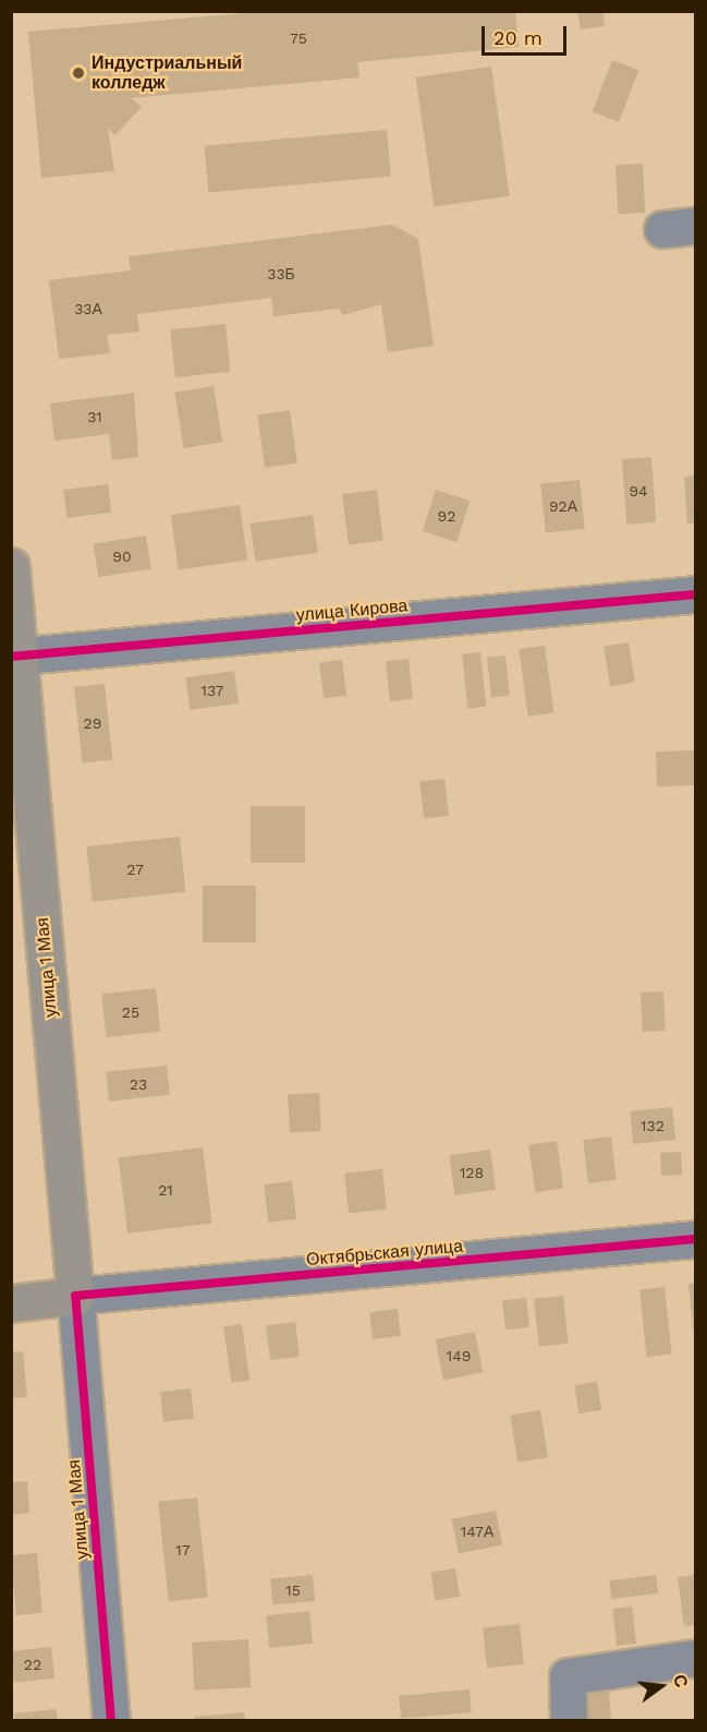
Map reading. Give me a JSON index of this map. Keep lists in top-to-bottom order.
{
  "streets": {
    "main road": ["улица 1 Мая", "Октябрьская улица"],
    "street": ["улица Кирова"]
  },
  "crossings": [
    ["улица Кирова", "улица 1 Мая"],
    ["улица 1 Мая", "Октябрьская улица"]
  ],
  "places": ["Индустриальный колледж"],
  "house_numbers": [
    "75",
    "33Б",
    "33А",
    "31",
    "94",
    "92А",
    "92",
    "90",
    "137",
    "29",
    "27",
    "25",
    "23",
    "132",
    "128",
    "21",
    "149",
    "147А",
    "17",
    "15",
    "22"
  ],
  "scale_bar": "20 m",
  "north": "right"
}
